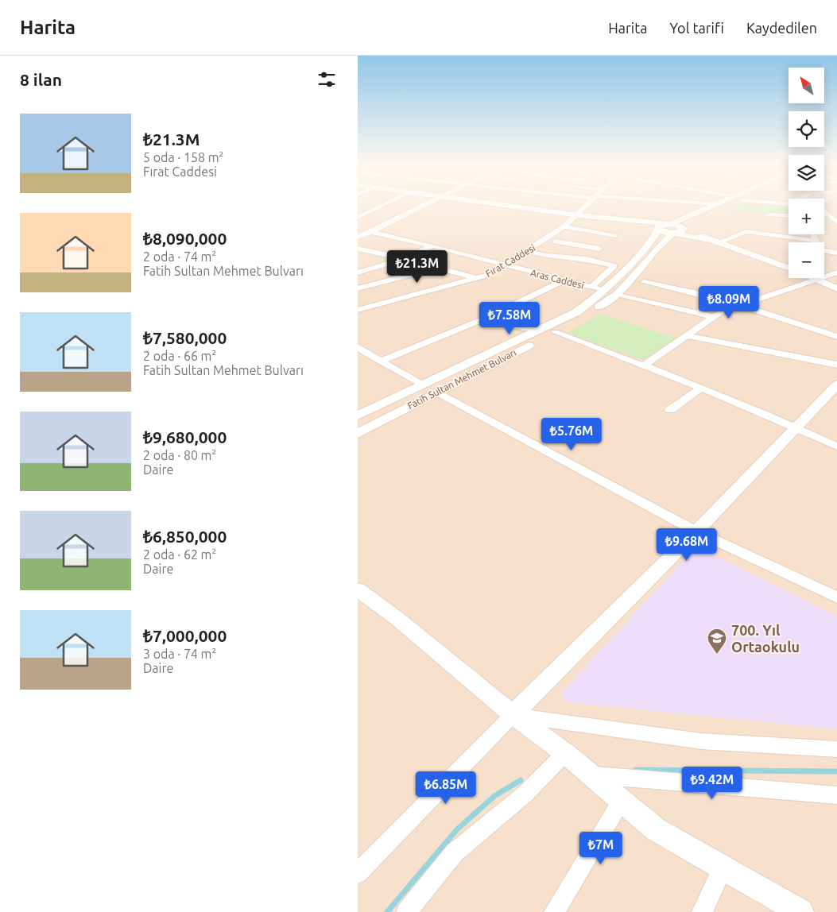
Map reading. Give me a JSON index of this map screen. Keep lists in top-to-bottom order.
{
  "streets": {
    "street": ["Fırat Caddesi", "Aras Caddesi", "Fatih Sultan Mehmet Bulvarı"]
  },
  "crossings": [
    ["Fırat Caddesi", "Aras Caddesi"],
    ["Aras Caddesi", "Fatih Sultan Mehmet Bulvarı"]
  ],
  "places": {
    "school or university": ["700. Yıl Ortaokulu"]
  },
  "north": "top left",
  "page": {
    "header": "Harita",
    "nav": ["Harita", "Yol tarifi", "Kaydedilen"],
    "heading": "8 ilan",
    "map_buttons": ["+", "−"],
    "list": [
      {
        "name": "₺21.3M",
        "note": "5 oda · 158 m² · Fırat Caddesi"
      },
      {
        "name": "₺8,090,000",
        "note": "2 oda · 74 m² · Fatih Sultan Mehmet Bulvarı"
      },
      {
        "name": "₺7,580,000",
        "note": "2 oda · 66 m² · Fatih Sultan Mehmet Bulvarı"
      },
      {
        "name": "₺9,680,000",
        "note": "2 oda · 80 m² · Daire"
      },
      {
        "name": "₺6,850,000",
        "note": "2 oda · 62 m² · Daire"
      },
      {
        "name": "₺7,000,000",
        "note": "3 oda · 74 m² · Daire"
      }
    ],
    "price": [
      "₺21.3M",
      "₺8.09M",
      "₺7.58M",
      "₺5.76M",
      "₺9.68M",
      "₺9.42M",
      "₺6.85M",
      "₺7M"
    ]
  }
}
